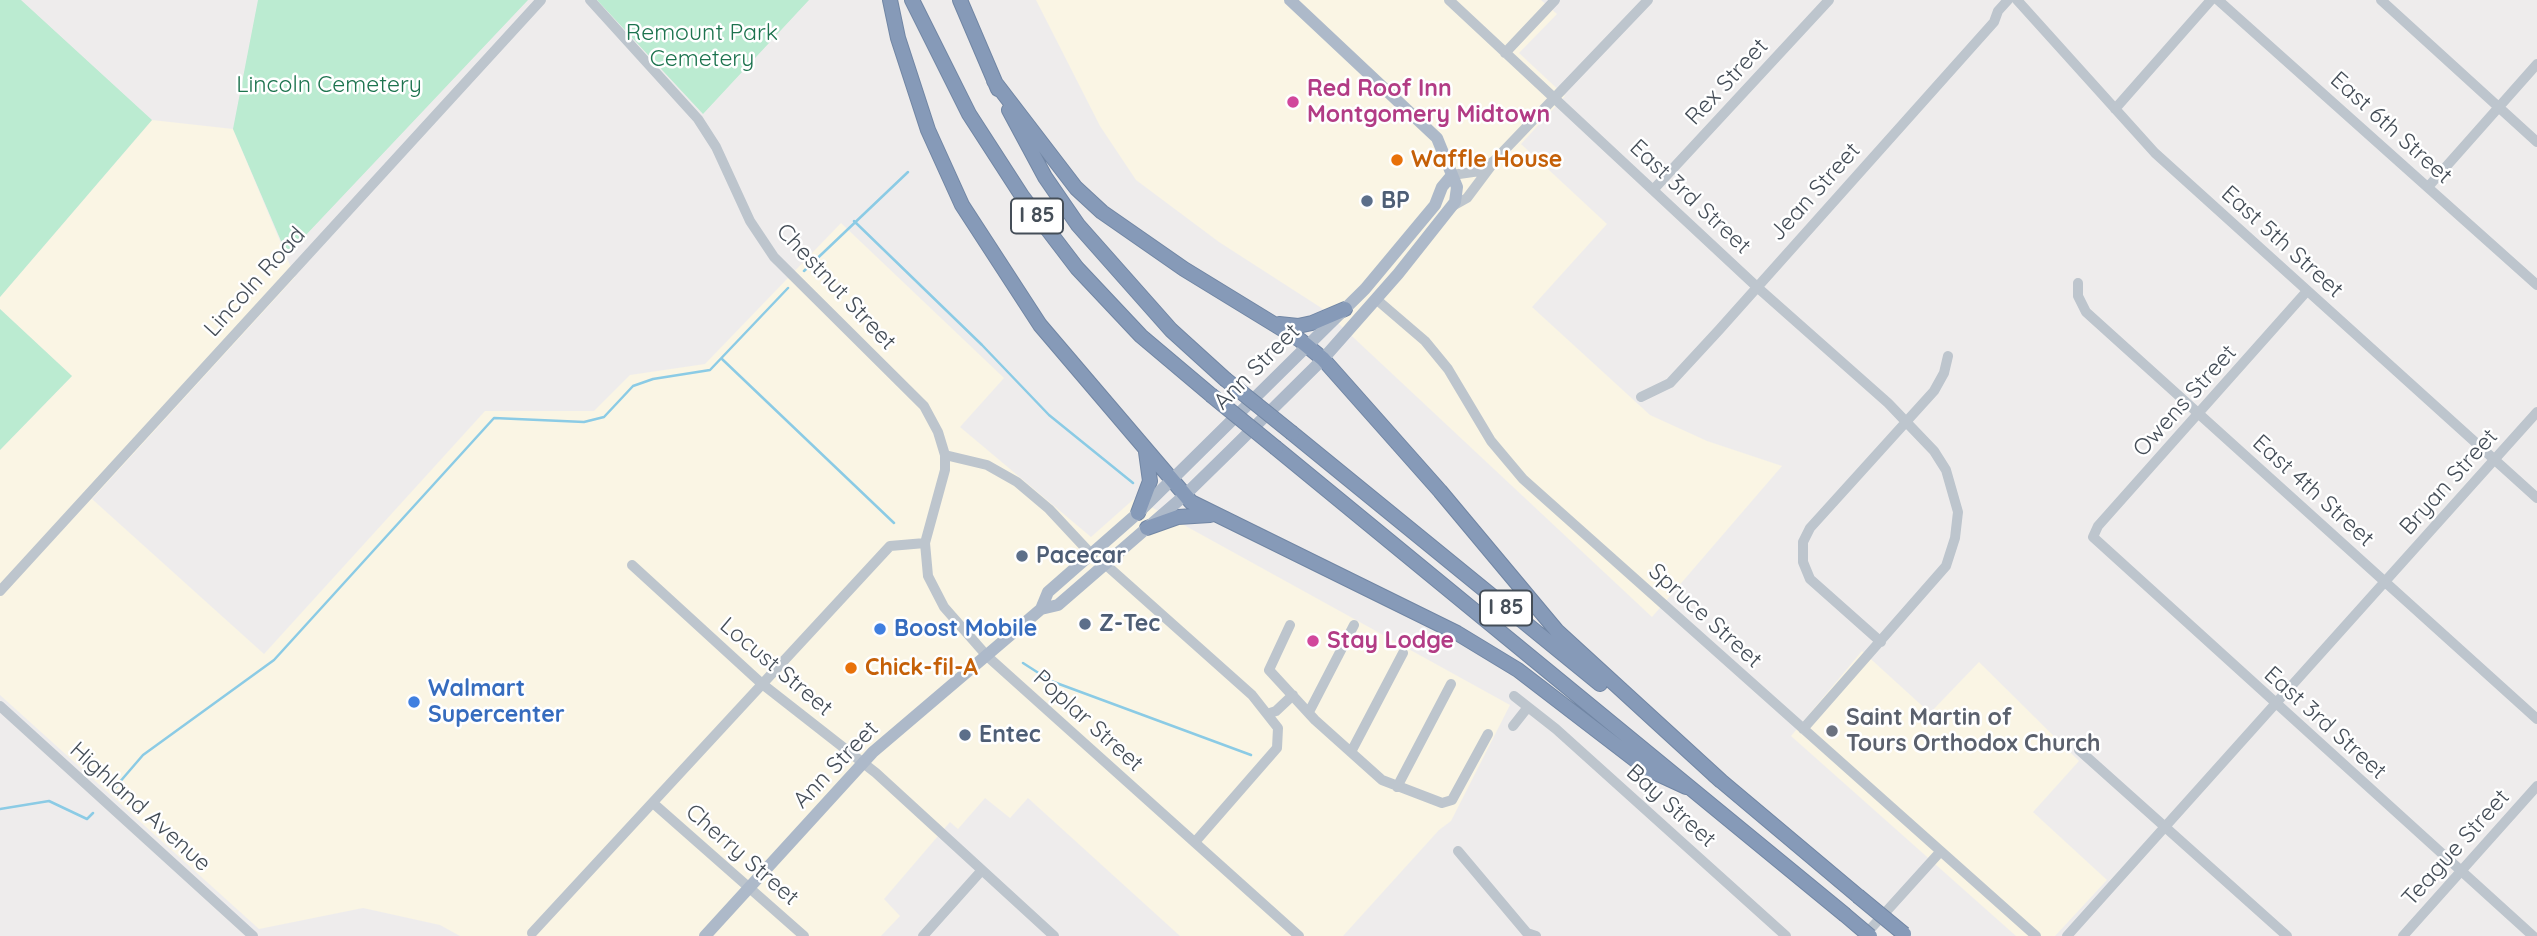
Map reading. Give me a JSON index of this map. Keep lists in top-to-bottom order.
{
  "streets": {
    "highway": ["I 85"],
    "main road": ["Ann Street"],
    "street": [
      "Rex Street",
      "East 6th Street",
      "Jean Street",
      "East 3rd Street",
      "East 5th Street",
      "Lincoln Road",
      "Chestnut Street",
      "Owens Street",
      "Bryan Street",
      "East 4th Street",
      "Spruce Street",
      "Locust Street",
      "Poplar Street",
      "Bay Street",
      "Highland Avenue",
      "Teague Street",
      "Cherry Street"
    ]
  },
  "crossings": [
    ["Rex Street", "East 3rd Street"],
    ["Jean Street", "East 3rd Street"],
    ["East 3rd Street", "Ann Street"],
    ["East 3rd Street", "Owens Street"],
    ["East 3rd Street", "Bryan Street"],
    ["East 3rd Street", "Spruce Street"],
    ["East 3rd Street", "Teague Street"],
    ["East 5th Street", "Owens Street"],
    ["East 5th Street", "Bryan Street"],
    ["Chestnut Street", "Poplar Street"],
    ["Ann Street", "Spruce Street"],
    ["Ann Street", "Locust Street"],
    ["Ann Street", "Poplar Street"],
    ["Ann Street", "Cherry Street"],
    ["Owens Street", "East 4th Street"],
    ["Bryan Street", "East 4th Street"]
  ],
  "parks": ["Remount Park Cemetery", "Lincoln Cemetery"],
  "places": [
    "Red Roof Inn Montgomery Midtown",
    "Waffle House",
    "BP",
    "Pacecar",
    "Z-Tec",
    "Boost Mobile",
    "Stay Lodge",
    "Chick-fil-A",
    "Walmart Supercenter",
    "Saint Martin of Tours Orthodox Church",
    "Entec"
  ]
}
